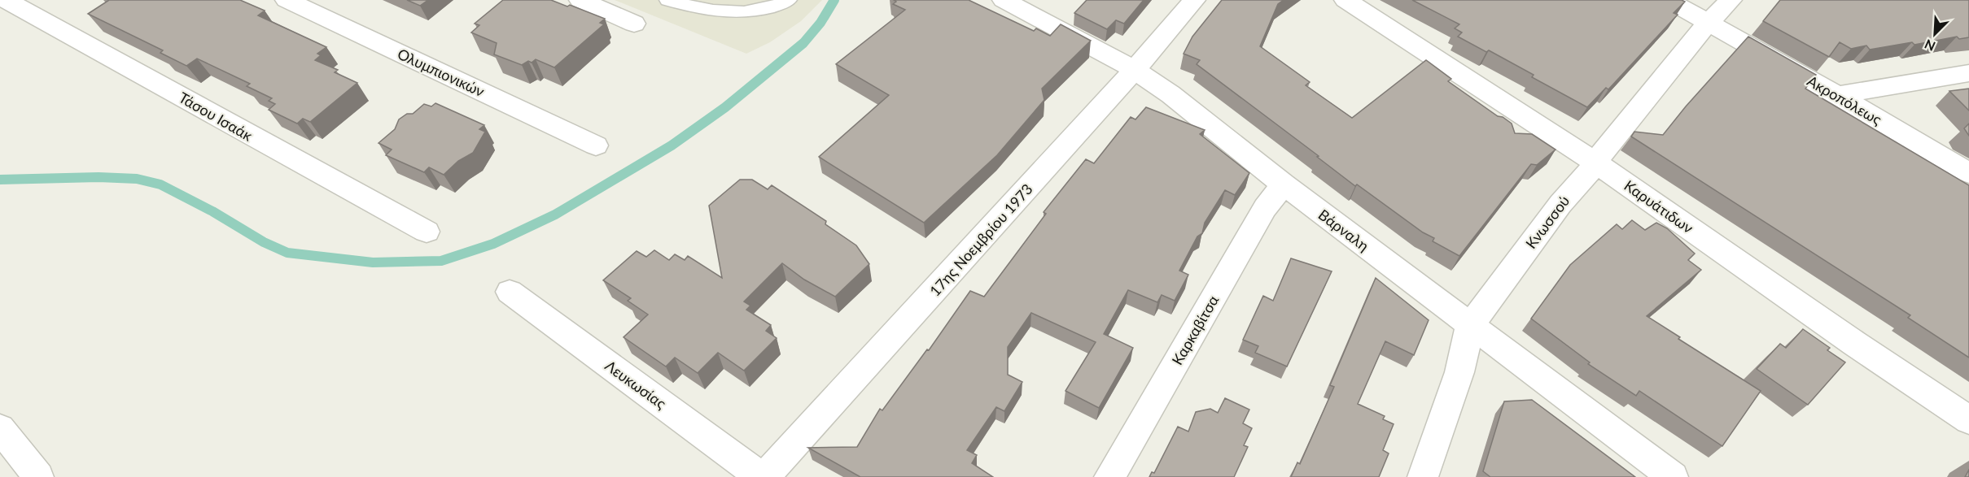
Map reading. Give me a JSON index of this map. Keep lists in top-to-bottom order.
{
  "streets": {
    "street": [
      "Ολυμπιονικών",
      "Ακροπόλεως",
      "Τάσου Ισαάκ",
      "Καρυάτιδων",
      "Κνωσσού",
      "Βάρναλη",
      "17ης Νοεμβρίου 1973",
      "Καρκαβίτσα",
      "Λευκωσίας"
    ]
  },
  "crossings": [
    ["Ακροπόλεως", "Κνωσσού"],
    ["Καρυάτιδων", "Κνωσσού"],
    ["Κνωσσού", "Βάρναλη"],
    ["Βάρναλη", "17ης Νοεμβρίου 1973"],
    ["Βάρναλη", "Καρκαβίτσα"],
    ["17ης Νοεμβρίου 1973", "Λευκωσίας"]
  ],
  "north": "bottom left"
}
